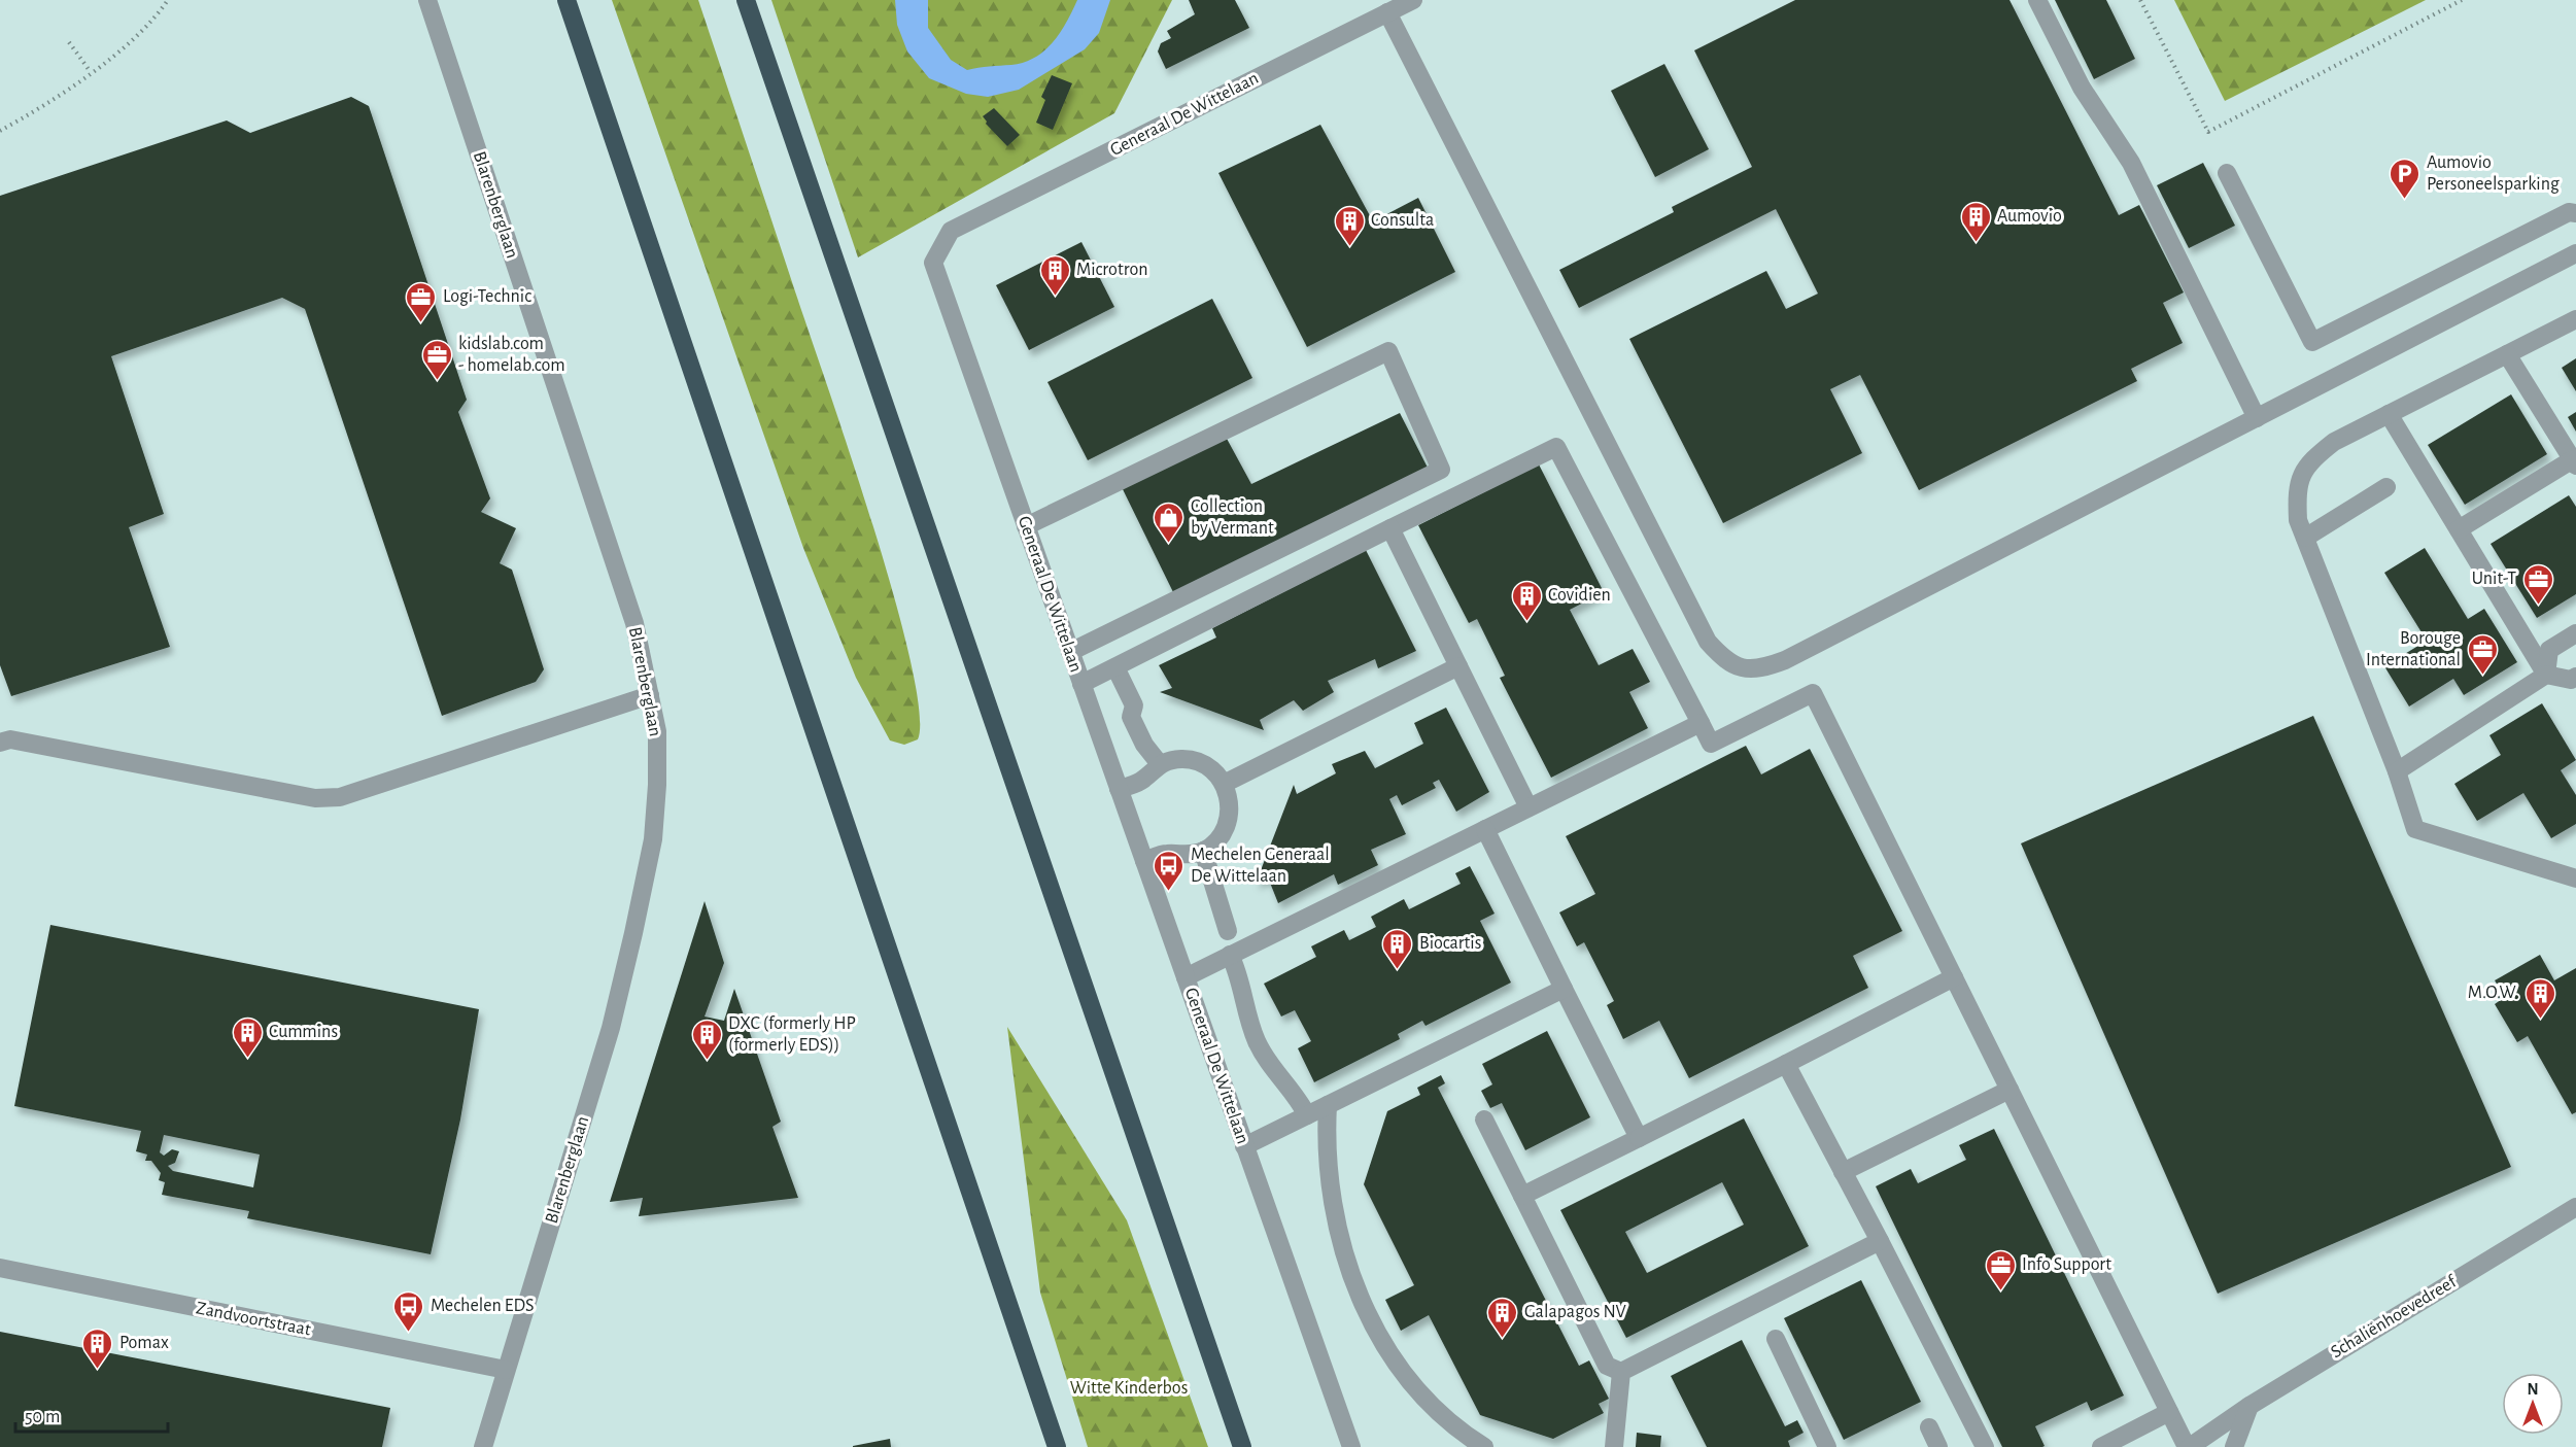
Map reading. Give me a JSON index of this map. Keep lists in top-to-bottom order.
{
  "streets": {
    "street": [
      "Generaal De Wittelaan",
      "Blarenberglaan",
      "Schaliënhoevedreef",
      "Zandvoortstraat"
    ]
  },
  "crossings": [
    ["Blarenberglaan", "Zandvoortstraat"]
  ],
  "parks": ["Witte Kinderbos"],
  "places": {
    "parking": ["Aumovio Personeelsparking"],
    "building": [
      "Aumovio",
      "Consulta",
      "Microtron",
      "Covidien",
      "Biocartis",
      "M.O.W.",
      "Cummins",
      "DXC (formerly HP (formerly EDS))",
      "Galapagos NV",
      "Pomax"
    ],
    "office": [
      "Logi-Technic",
      "kidslab.com - homelab.com",
      "Unit-T",
      "Borouge International",
      "Info Support"
    ],
    "shop": ["Collection by Vermant"],
    "bus stop": ["Mechelen Generaal De Wittelaan", "Mechelen EDS"]
  },
  "scale_bar": "50 m",
  "north": "top"
}
